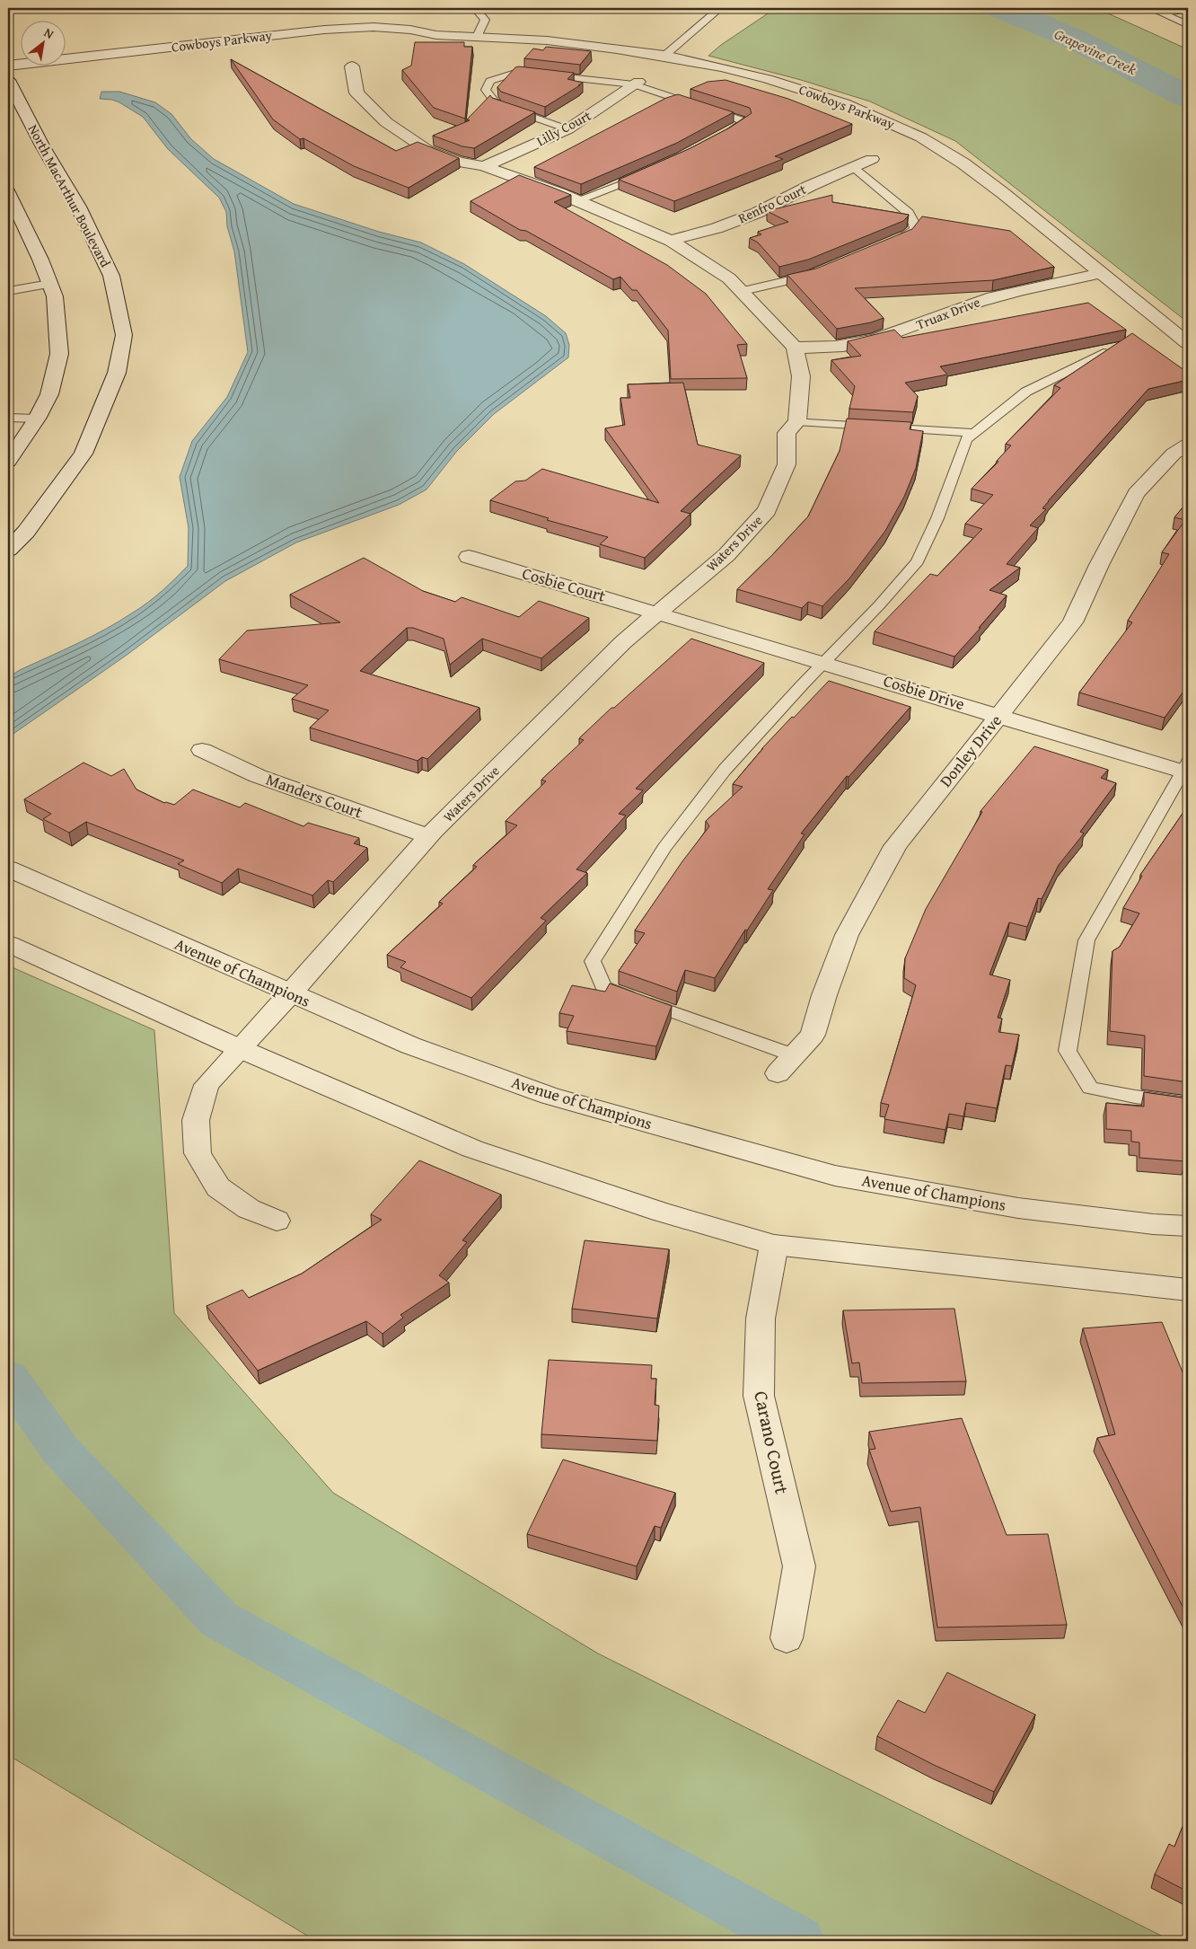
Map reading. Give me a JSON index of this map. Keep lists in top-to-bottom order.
{
  "streets": {
    "street": [
      "Cowboys Parkway",
      "Lilly Court",
      "North MacArthur Boulevard",
      "Renfro Court",
      "Truax Drive",
      "Waters Drive",
      "Cosbie Court",
      "Cosbie Drive",
      "Donley Drive",
      "Manders Court",
      "Avenue of Champions",
      "Carano Court"
    ]
  },
  "crossings": [
    ["Cowboys Parkway", "Truax Drive"],
    ["Truax Drive", "Waters Drive"],
    ["Waters Drive", "Cosbie Court"],
    ["Waters Drive", "Cosbie Drive"],
    ["Waters Drive", "Manders Court"],
    ["Waters Drive", "Avenue of Champions"],
    ["Cosbie Court", "Cosbie Drive"],
    ["Cosbie Drive", "Donley Drive"]
  ],
  "water": ["Grapevine Creek"],
  "north": "top right"
}
